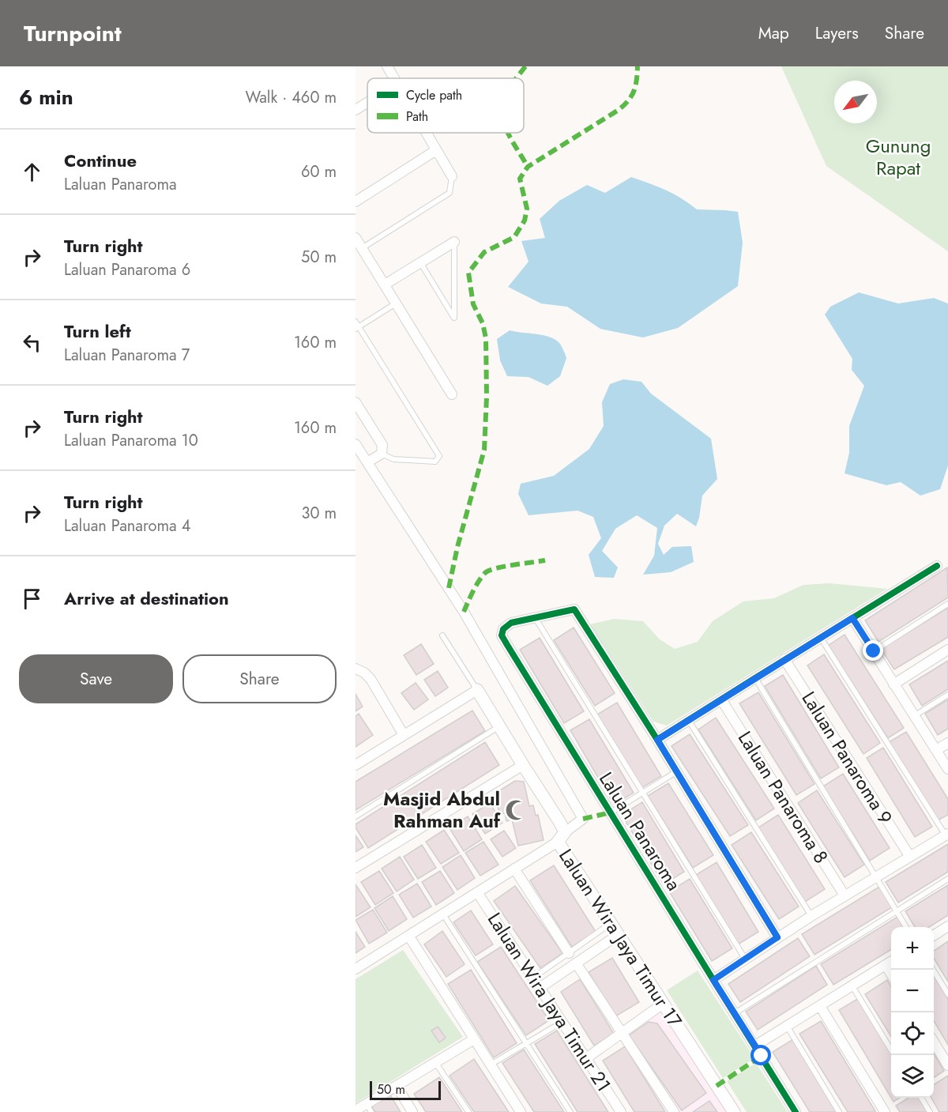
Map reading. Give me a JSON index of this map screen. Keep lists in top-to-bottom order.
{
  "streets": {
    "street": [
      "Laluan Panaroma 9",
      "Laluan Panaroma 8",
      "Laluan Panaroma",
      "Laluan Wira Jaya Timur 17",
      "Laluan Wira Jaya Timur 21"
    ]
  },
  "parks": ["Gunung Rapat"],
  "places": {
    "mosque": ["Masjid Abdul Rahman Auf"]
  },
  "legend": ["Cycle path", "Path"],
  "scale_bar": "50 m",
  "north": "bottom left",
  "page": {
    "header": "Turnpoint",
    "nav": ["Map", "Layers", "Share"],
    "heading": ["6 min", "Walk · 460 m"],
    "list": [
      ["Continue", "Laluan Panaroma", "60 m"],
      ["Turn right", "Laluan Panaroma 6", "50 m"],
      ["Turn left", "Laluan Panaroma 7", "160 m"],
      ["Turn right", "Laluan Panaroma 10", "160 m"],
      ["Turn right", "Laluan Panaroma 4", "30 m"],
      "Arrive at destination"
    ],
    "buttons": ["Save", "Share"],
    "map_buttons": ["+", "−"],
    "scale": "50 m"
  }
}
